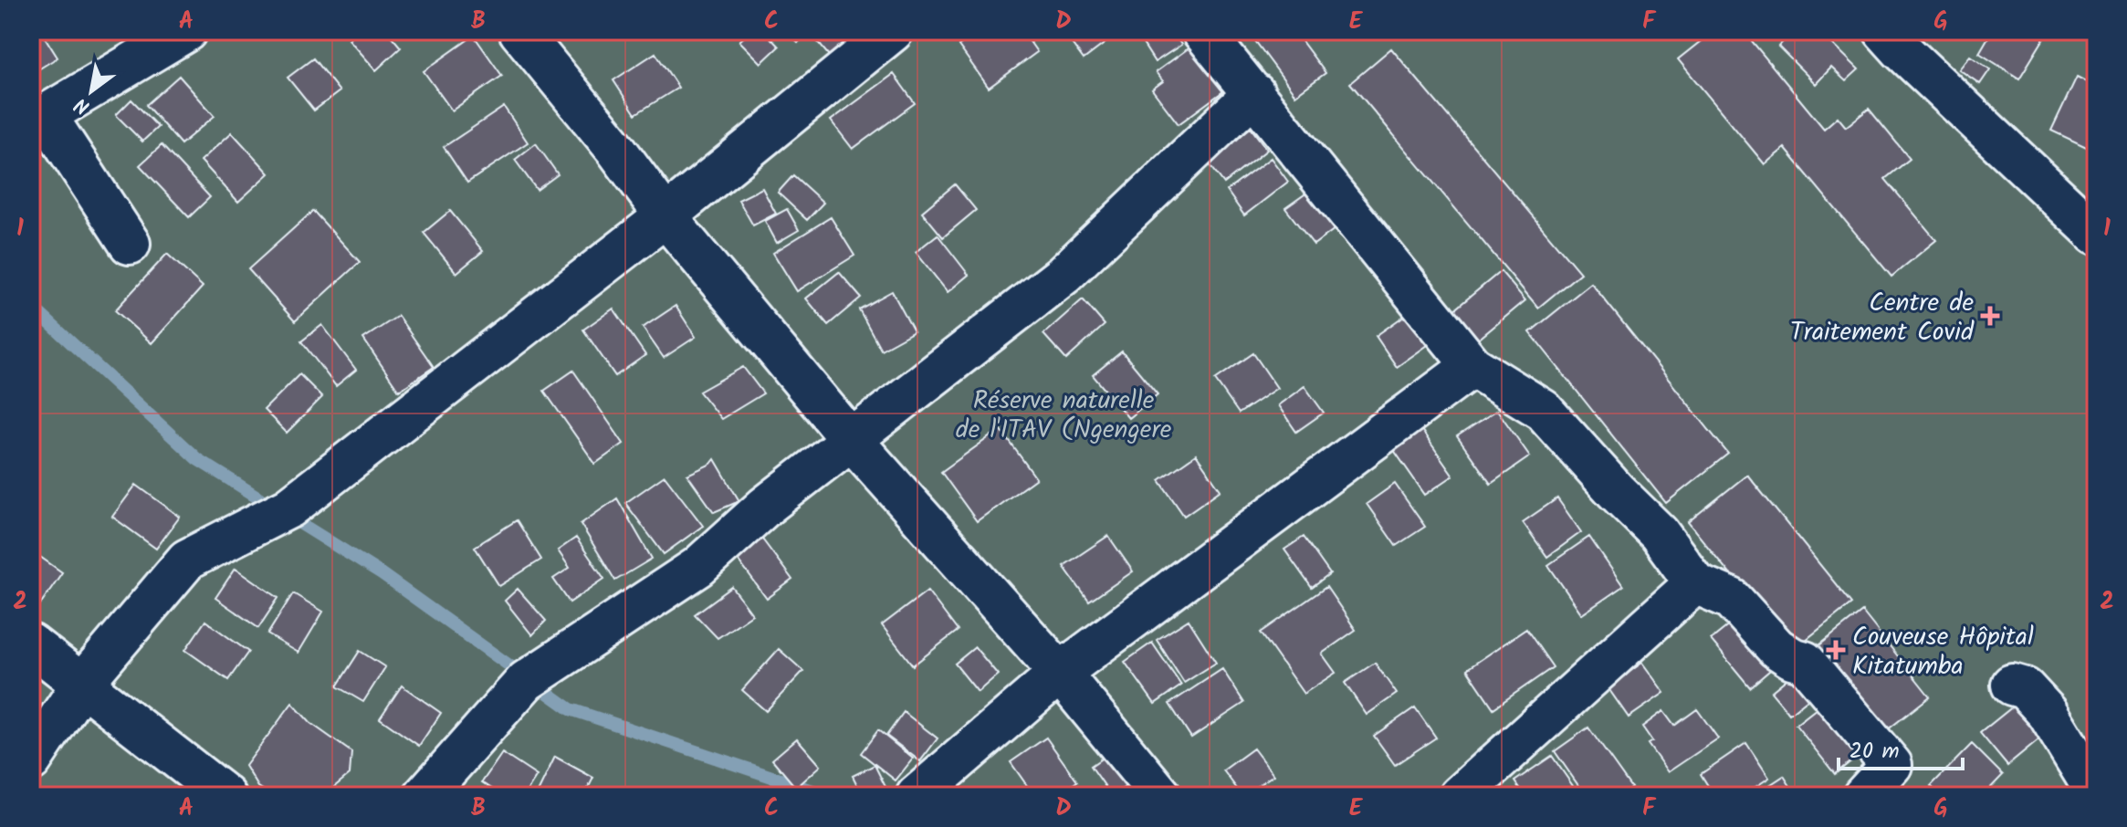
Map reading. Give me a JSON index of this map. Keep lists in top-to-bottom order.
{
  "parks": ["Réserve naturelle de l'ITAV (Ngengere"],
  "places": {
    "health": ["Centre de Traitement Covid", "Couveuse Hôpital Kitatumba"]
  },
  "scale_bar": "20 m",
  "north": "bottom left",
  "grid": {
    "columns": [
      "A",
      "B",
      "C",
      "D",
      "E",
      "F",
      "G"
    ],
    "rows": ["1", "2"]
  }
}
